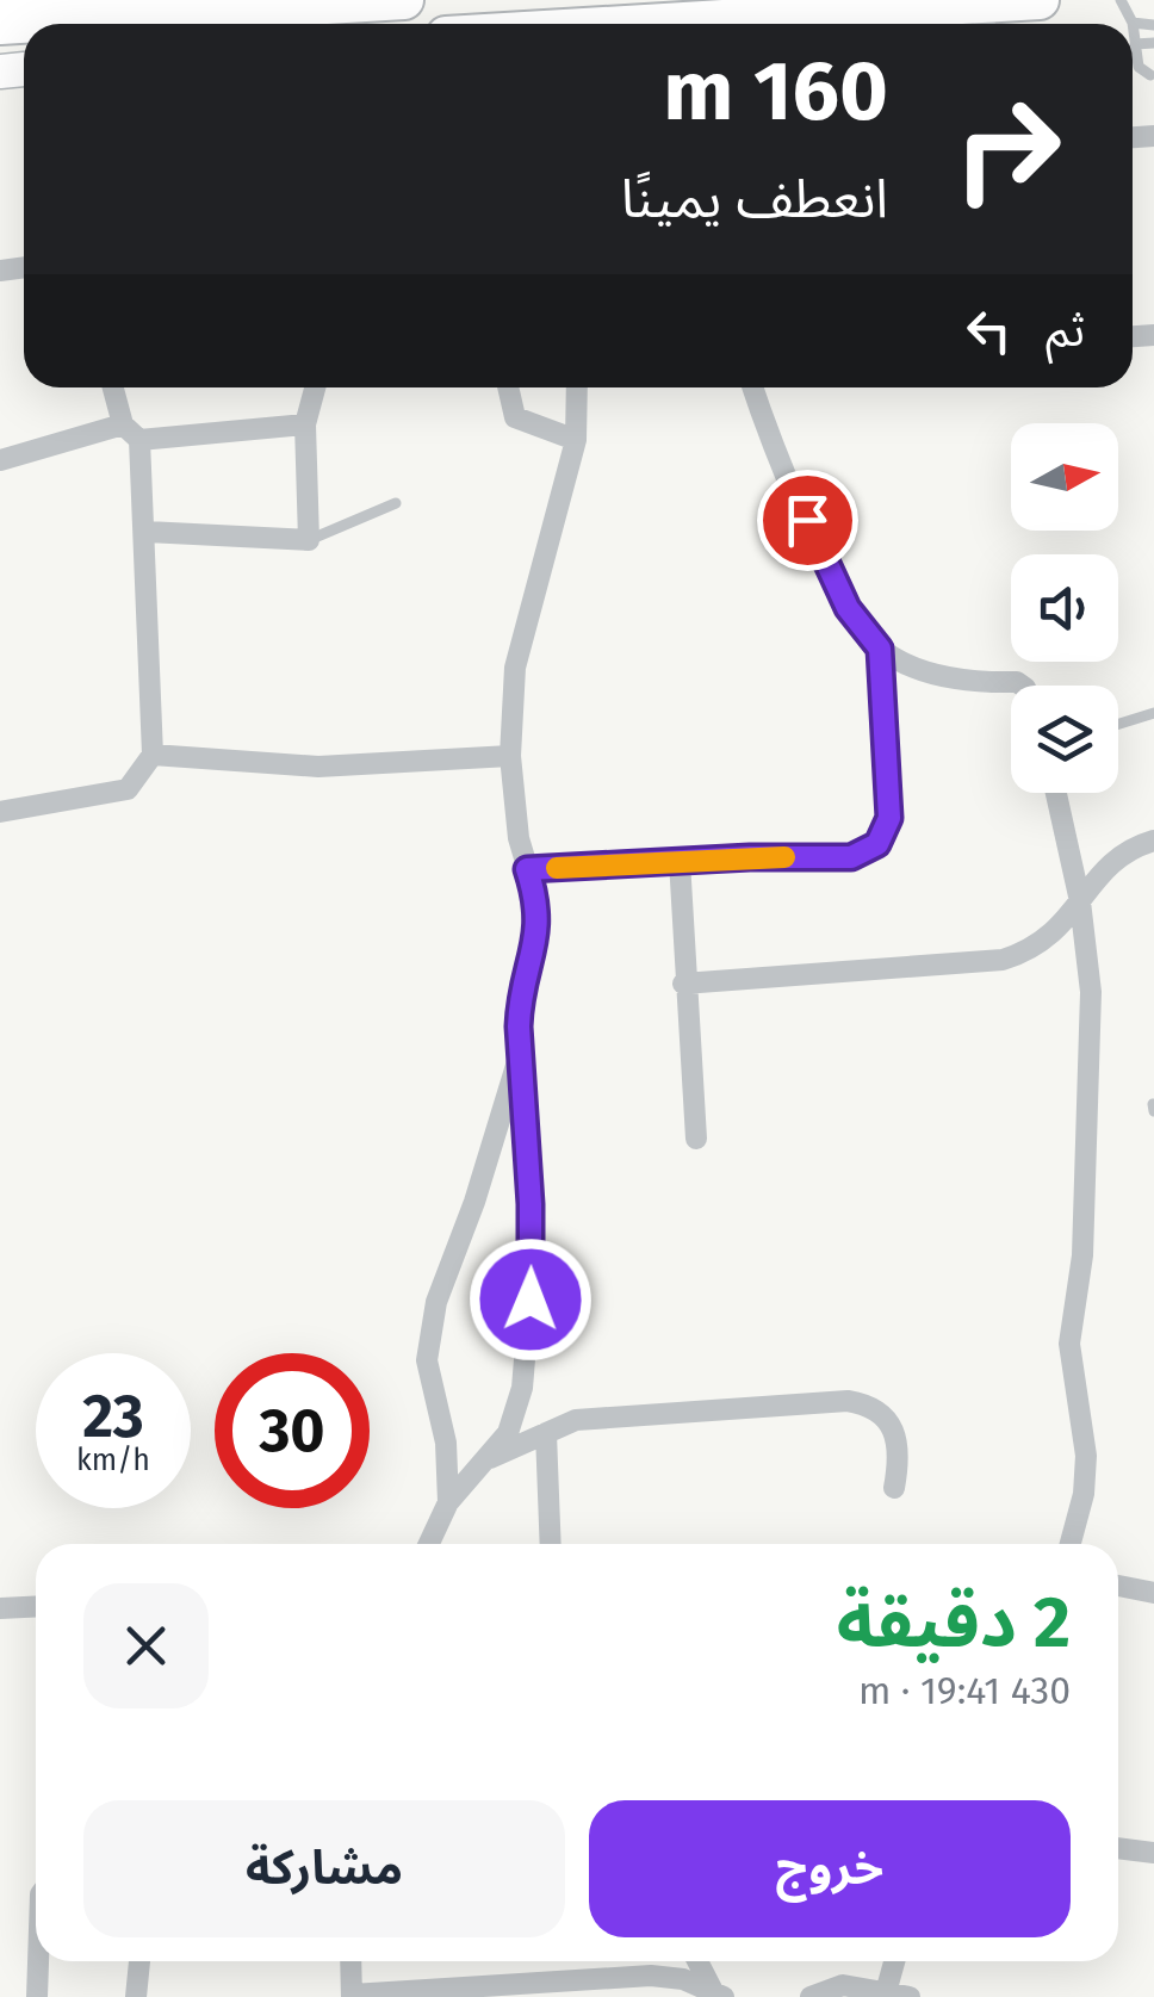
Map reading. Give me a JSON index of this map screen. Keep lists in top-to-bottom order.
{
  "north": "right",
  "page": {
    "turn": ["160 m", "انعطف يمينًا"],
    "then": "ثم",
    "speed": "23 km/h",
    "limit": "30",
    "heading": ["2 دقيقة", "430 m · 19:41"],
    "buttons": ["خروج", "مشاركة"]
  }
}
